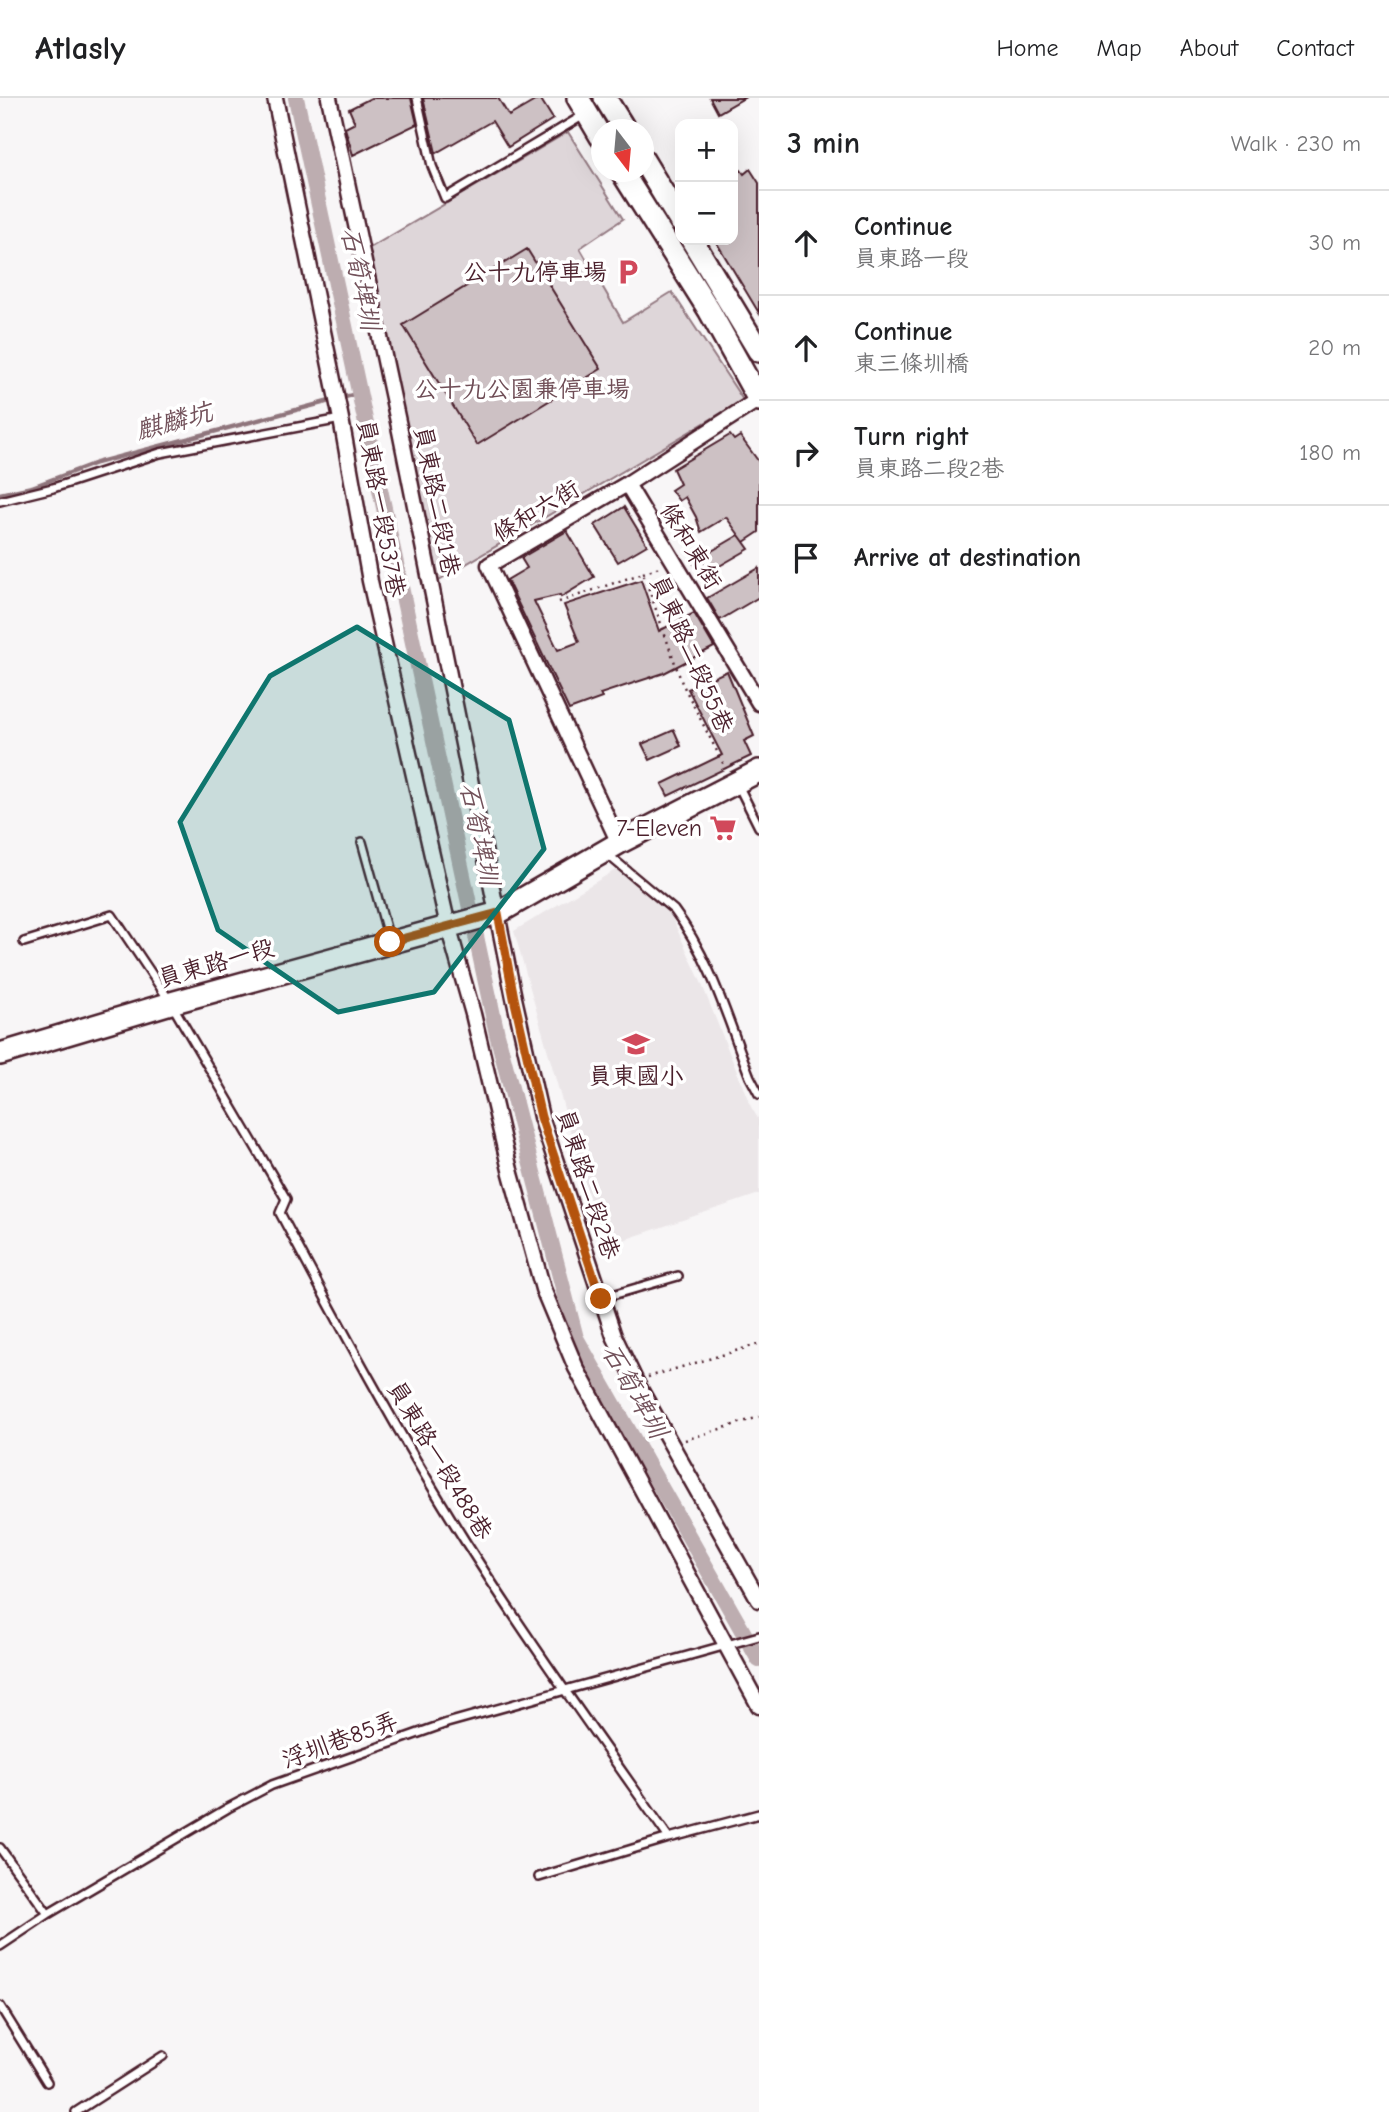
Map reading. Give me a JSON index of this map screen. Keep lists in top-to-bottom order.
{
  "streets": {
    "main road": ["員東路一段"],
    "street": [
      "員東路二段1巷",
      "員東路一段537巷",
      "條和六街",
      "條和東街",
      "員東路二段2巷"
    ],
    "lane": ["員東路一段488巷", "浮圳巷85弄"],
    "path": ["員東路二段55巷"]
  },
  "crossings": [
    ["員東路二段1巷", "員東路一段"],
    ["員東路二段1巷", "員東路二段2巷"],
    ["員東路一段537巷", "員東路一段"],
    ["員東路一段537巷", "浮圳巷85弄"],
    ["條和六街", "條和東街"],
    ["條和六街", "員東路一段"],
    ["員東路二段55巷", "員東路一段"],
    ["員東路一段", "員東路二段2巷"],
    ["員東路一段", "員東路一段488巷"],
    ["員東路一段488巷", "浮圳巷85弄"]
  ],
  "water": ["石筍埤圳", "麒麟坑"],
  "parks": ["公十九公園兼停車場"],
  "places": {
    "parking": ["公十九停車場"],
    "supermarket": ["7-Eleven"],
    "school or university": ["員東國小"]
  },
  "north": "bottom",
  "page": {
    "header": "Atlasly",
    "nav": [
      "Home",
      "Map",
      "About",
      "Contact"
    ],
    "heading": ["3 min", "Walk · 230 m"],
    "map_buttons": ["+", "−"],
    "list": [
      ["Continue", "員東路一段", "30 m"],
      ["Continue", "東三條圳橋", "20 m"],
      ["Turn right", "員東路二段2巷", "180 m"],
      "Arrive at destination"
    ]
  }
}
